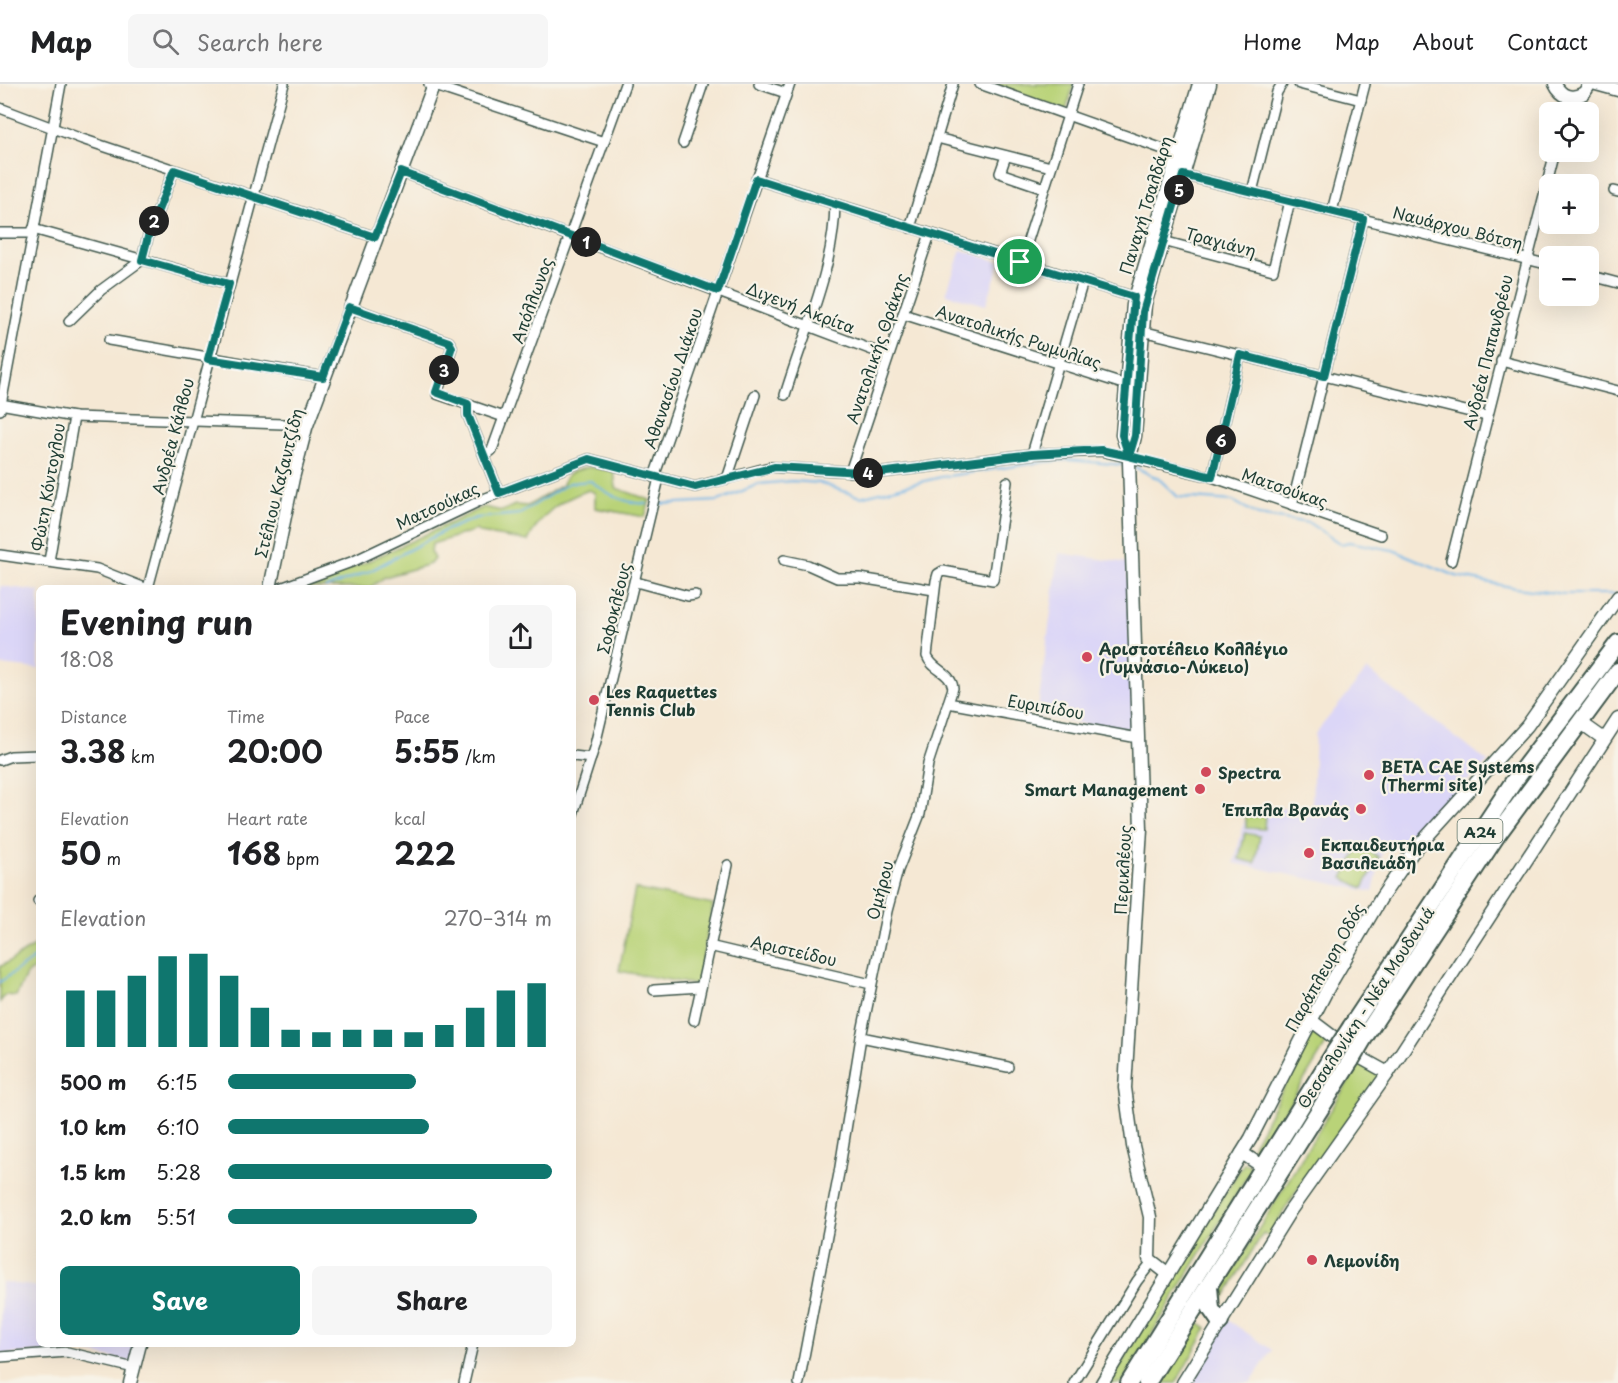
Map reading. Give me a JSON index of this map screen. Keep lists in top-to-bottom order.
{
  "streets": {
    "highway": ["Α24", "Θεσσαλονίκη - Νέα Μουδανιά"],
    "street": [
      "Παναγή Τσαλδάρη",
      "Ναυάρχου Βότση",
      "Τραγιάνη",
      "Απόλλωνος",
      "Διγενή Ακρίτα",
      "Ανατολικής Ρωμυλίας",
      "Ανατολικής Θράκης",
      "Ανδρέα Παπανδρέου",
      "Αθανασίου Διάκου",
      "Ανδρέα Κάλβου",
      "Στέλιου Καζαντζίδη",
      "Φώτη Κόντογλου",
      "Ματσούκας",
      "Σοφοκλέους",
      "Ευριπίδου",
      "Περικλέους",
      "Ομήρου",
      "Αριστείδου",
      "Παράπλευρη Οδός"
    ]
  },
  "crossings": [
    ["Παναγή Τσαλδάρη", "Ναυάρχου Βότση"],
    ["Παναγή Τσαλδάρη", "Τραγιάνη"],
    ["Παναγή Τσαλδάρη", "Ανατολικής Ρωμυλίας"],
    ["Παναγή Τσαλδάρη", "Ματσούκας"],
    ["Παναγή Τσαλδάρη", "Περικλέους"],
    ["Ναυάρχου Βότση", "Τραγιάνη"],
    ["Ναυάρχου Βότση", "Ανδρέα Παπανδρέου"],
    ["Απόλλωνος", "Διγενή Ακρίτα"],
    ["Διγενή Ακρίτα", "Ανατολικής Θράκης"],
    ["Διγενή Ακρίτα", "Αθανασίου Διάκου"],
    ["Διγενή Ακρίτα", "Στέλιου Καζαντζίδη"],
    ["Ανατολικής Ρωμυλίας", "Ανατολικής Θράκης"],
    ["Ανατολικής Θράκης", "Ματσούκας"],
    ["Αθανασίου Διάκου", "Ματσούκας"],
    ["Αθανασίου Διάκου", "Σοφοκλέους"],
    ["Ματσούκας", "Σοφοκλέους"],
    ["Ματσούκας", "Περικλέους"],
    ["Ευριπίδου", "Περικλέους"],
    ["Ευριπίδου", "Ομήρου"],
    ["Ομήρου", "Αριστείδου"]
  ],
  "places": [
    "Αριστοτέλειο Κολλέγιο (Γυμνάσιο-Λύκειο)",
    "Les Raquettes Tennis Club",
    "Spectra",
    "BETA CAE Systems (Thermi site)",
    "Smart Management",
    "Έπιπλα Βρανάς",
    "Εκπαιδευτήρια Βασιλειάδη",
    "Λεμονίδη"
  ],
  "page": {
    "header": "Map",
    "search": "Search here",
    "nav": [
      "Home",
      "Map",
      "About",
      "Contact"
    ],
    "map_buttons": ["+", "−"],
    "pins": [
      "5",
      "2",
      "1",
      "3",
      "6",
      "4"
    ],
    "heading": ["Evening run", "18:08"],
    "stats": [
      ["Distance", "3.38 km"],
      ["Time", "20:00"],
      ["Pace", "5:55 /km"],
      ["Elevation", "50 m"],
      ["Heart rate", "168 bpm"],
      ["kcal", "222"]
    ],
    "chart": ["Elevation", "270–314 m"],
    "list": [
      {
        "name": "500 m",
        "note": "6:15"
      },
      {
        "name": "1.0 km",
        "note": "6:10"
      },
      {
        "name": "1.5 km",
        "note": "5:28"
      },
      {
        "name": "2.0 km",
        "note": "5:51"
      }
    ],
    "buttons": ["Save", "Share"]
  }
}
